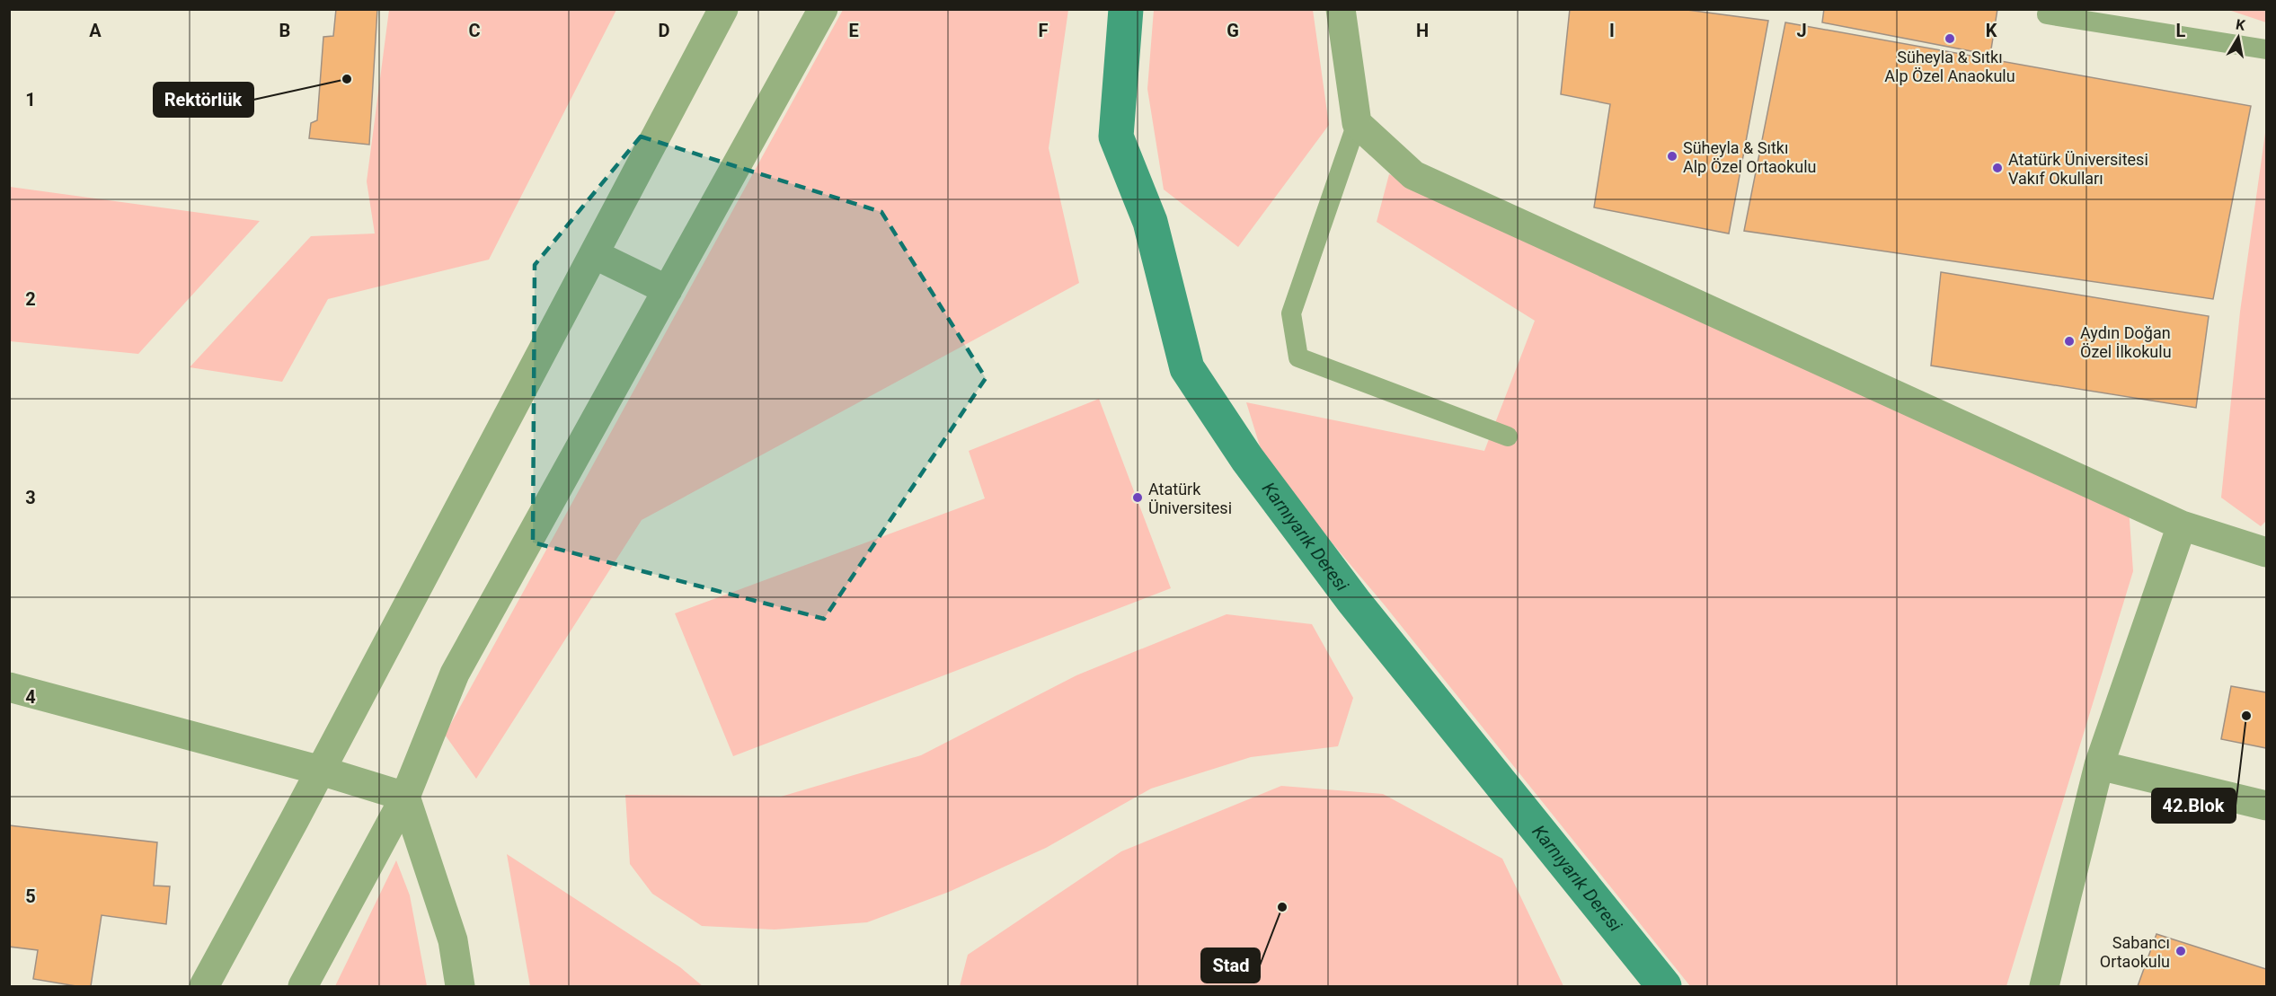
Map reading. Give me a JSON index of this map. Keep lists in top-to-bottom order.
{
  "water": ["Karnıyarık Deresi"],
  "places": [
    "Süheyla & Sıtkı Alp Özel Anaokulu",
    "Rektörlük",
    "Süheyla & Sıtkı Alp Özel Ortaokulu",
    "Atatürk Üniversitesi Vakıf Okulları",
    "Aydın Doğan Özel İlkokulu",
    "Atatürk Üniversitesi",
    "42.Blok",
    "Stad",
    "Sabancı Ortaokulu"
  ],
  "north": "top",
  "grid": {
    "columns": [
      "A",
      "B",
      "C",
      "D",
      "E",
      "F",
      "G",
      "H",
      "I",
      "J",
      "K",
      "L"
    ],
    "rows": [
      "1",
      "2",
      "3",
      "4",
      "5"
    ]
  }
}
